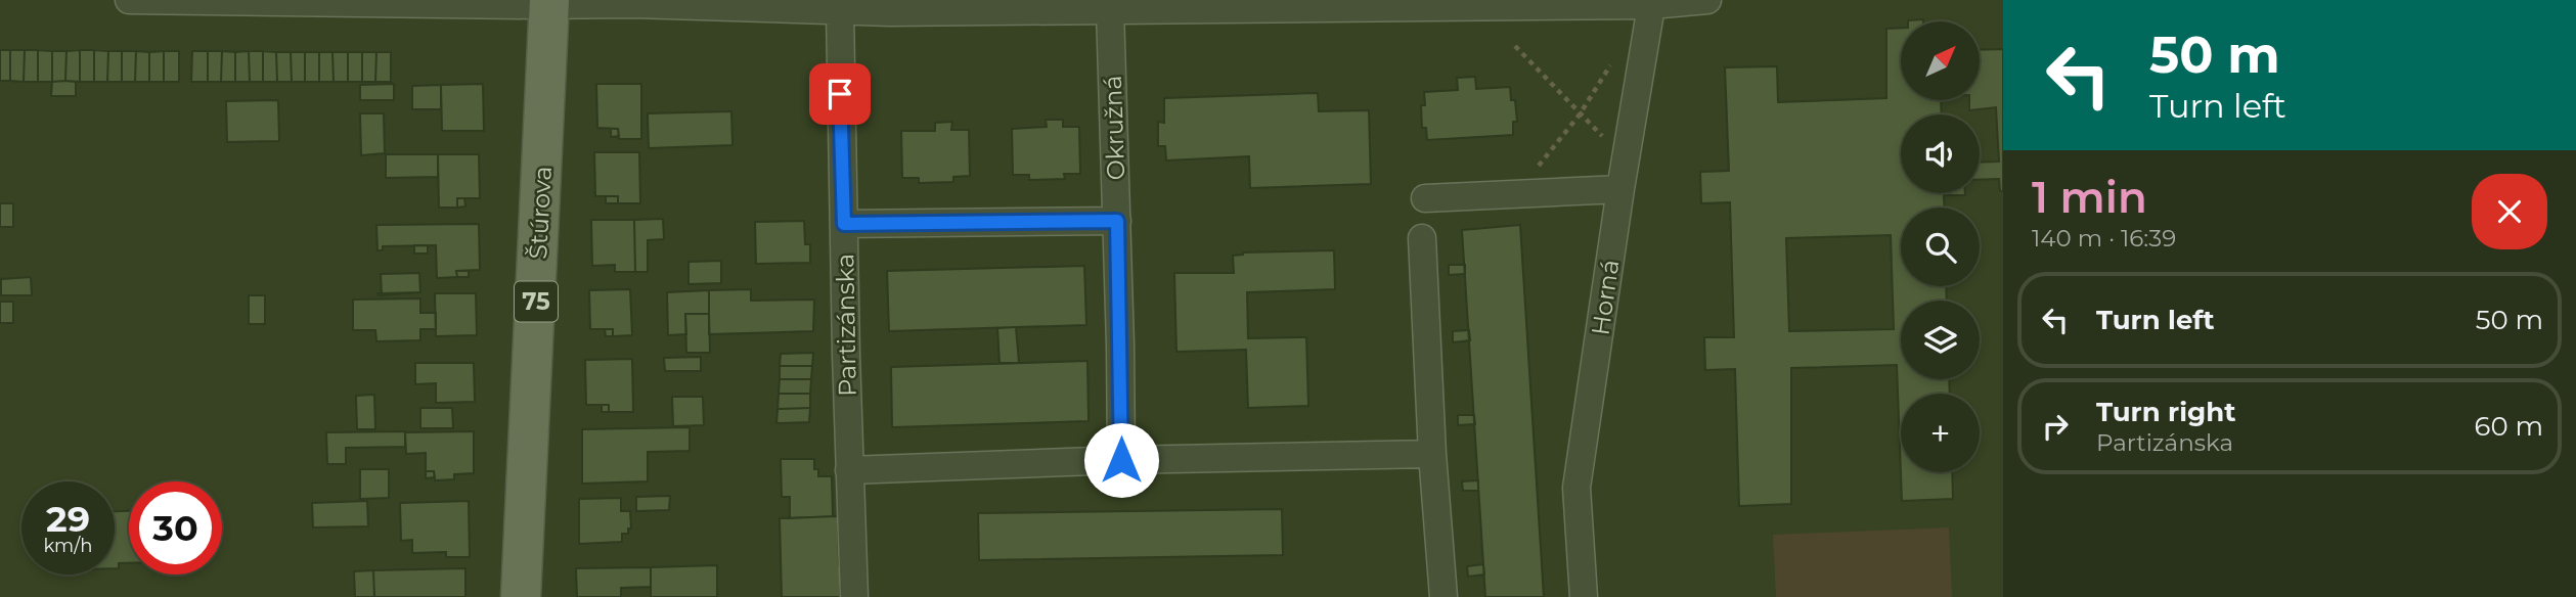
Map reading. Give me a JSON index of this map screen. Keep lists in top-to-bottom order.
{
  "streets": {
    "main road": ["Štúrova", "75"],
    "street": ["Okružná", "Horná", "Partizánska"]
  },
  "north": "top right",
  "page": {
    "turn": ["50 m", "Turn left"],
    "map_buttons": "+",
    "heading": ["1 min", "140 m · 16:39"],
    "list": [
      {
        "name": "Turn left",
        "value": "50 m"
      },
      {
        "name": "Turn right",
        "note": "Partizánska",
        "value": "60 m"
      }
    ],
    "speed": "29 km/h",
    "limit": "30"
  }
}
